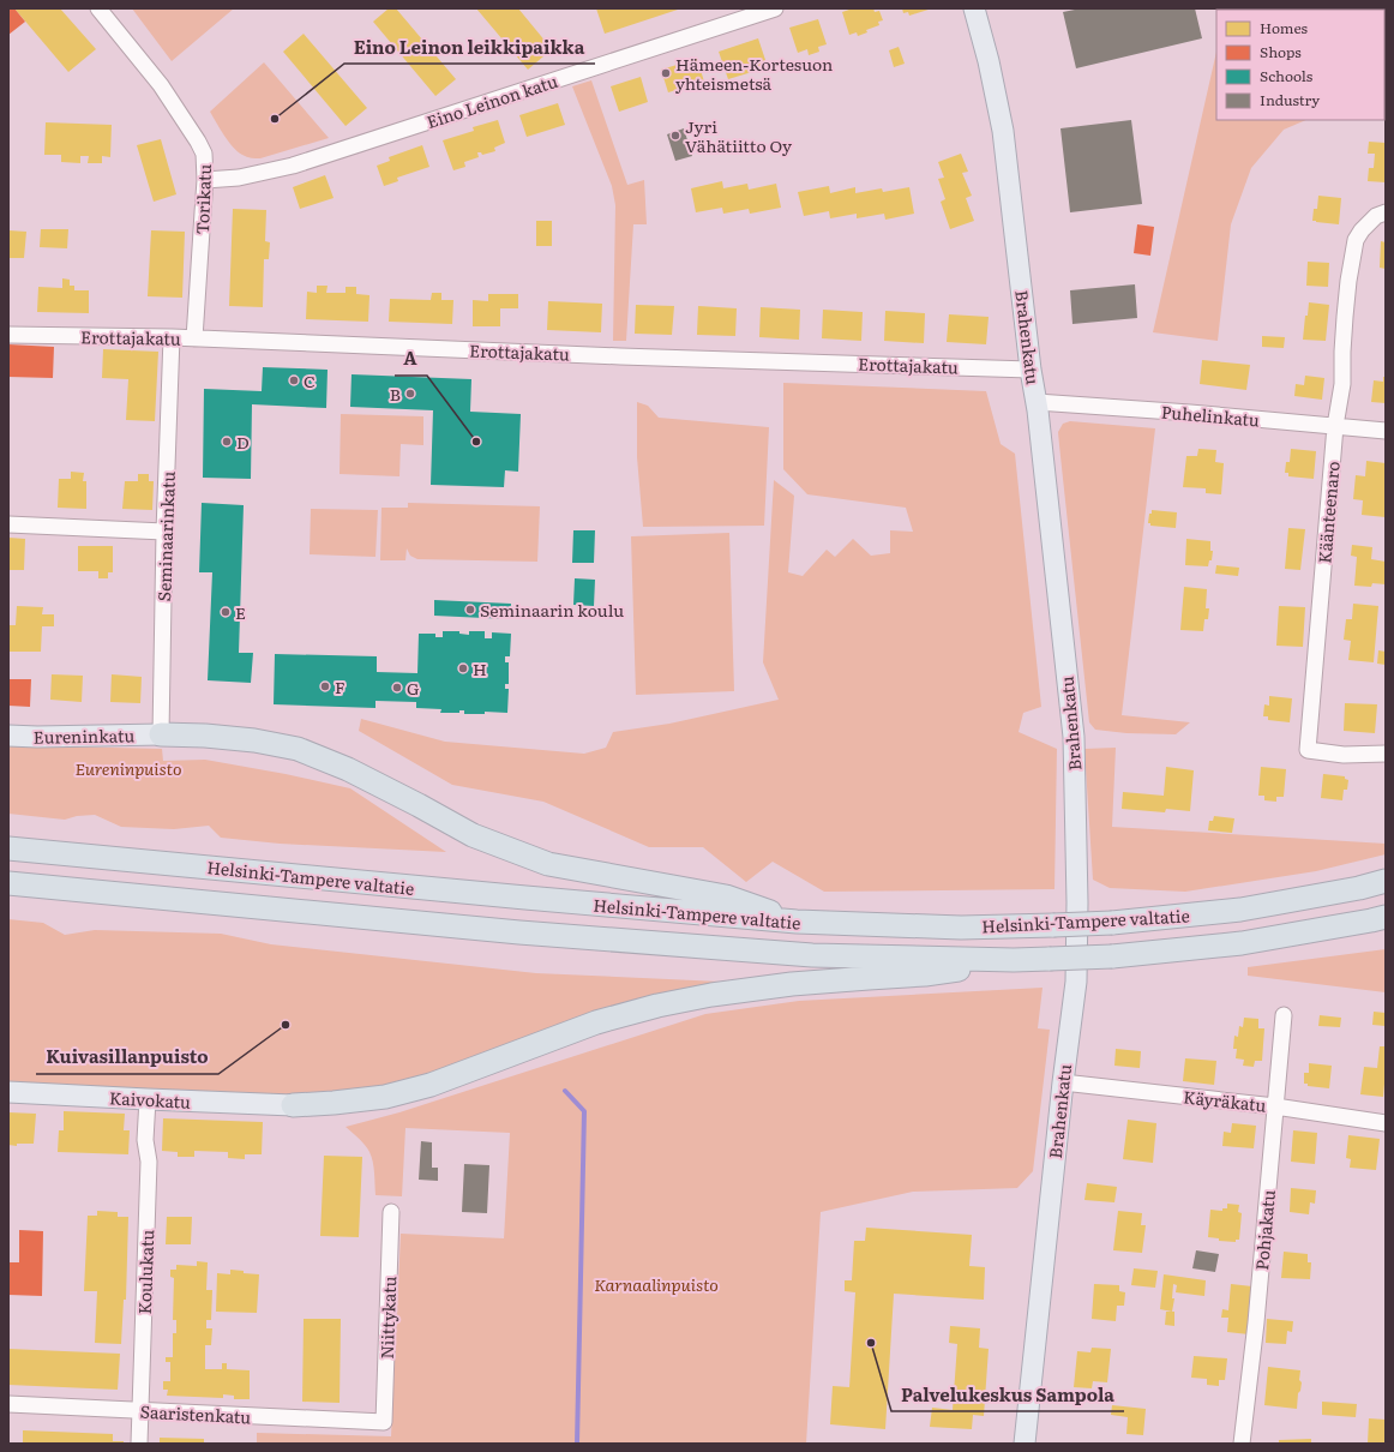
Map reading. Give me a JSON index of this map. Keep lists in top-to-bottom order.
{
  "streets": {
    "highway": ["Helsinki-Tampere valtatie"],
    "main road": ["Brahenkatu", "Eureninkatu", "Kaivokatu"],
    "street": [
      "Eino Leinon katu",
      "Torikatu",
      "Erottajakatu",
      "Puhelinkatu",
      "Käänteenaro",
      "Seminaarinkatu",
      "Käyräkatu",
      "Pohjakatu",
      "Koulukatu",
      "Niittykatu",
      "Saaristenkatu"
    ]
  },
  "crossings": [
    ["Eino Leinon katu", "Torikatu"],
    ["Torikatu", "Erottajakatu"],
    ["Erottajakatu", "Brahenkatu"],
    ["Erottajakatu", "Seminaarinkatu"],
    ["Brahenkatu", "Puhelinkatu"],
    ["Brahenkatu", "Käyräkatu"],
    ["Puhelinkatu", "Käänteenaro"],
    ["Seminaarinkatu", "Eureninkatu"],
    ["Kaivokatu", "Koulukatu"],
    ["Käyräkatu", "Pohjakatu"],
    ["Koulukatu", "Saaristenkatu"],
    ["Niittykatu", "Saaristenkatu"]
  ],
  "parks": ["Eureninpuisto", "Karnaalinpuisto"],
  "places": [
    "Hämeen-Kortesuon yhteismetsä",
    "Eino Leinon leikkipaikka",
    "Jyri Vähätiitto Oy",
    "C",
    "B",
    "D",
    "A",
    "Seminaarin koulu",
    "E",
    "H",
    "F",
    "G",
    "Kuivasillanpuisto",
    "Palvelukeskus Sampola"
  ],
  "legend": [
    "Homes",
    "Shops",
    "Schools",
    "Industry"
  ]
}
